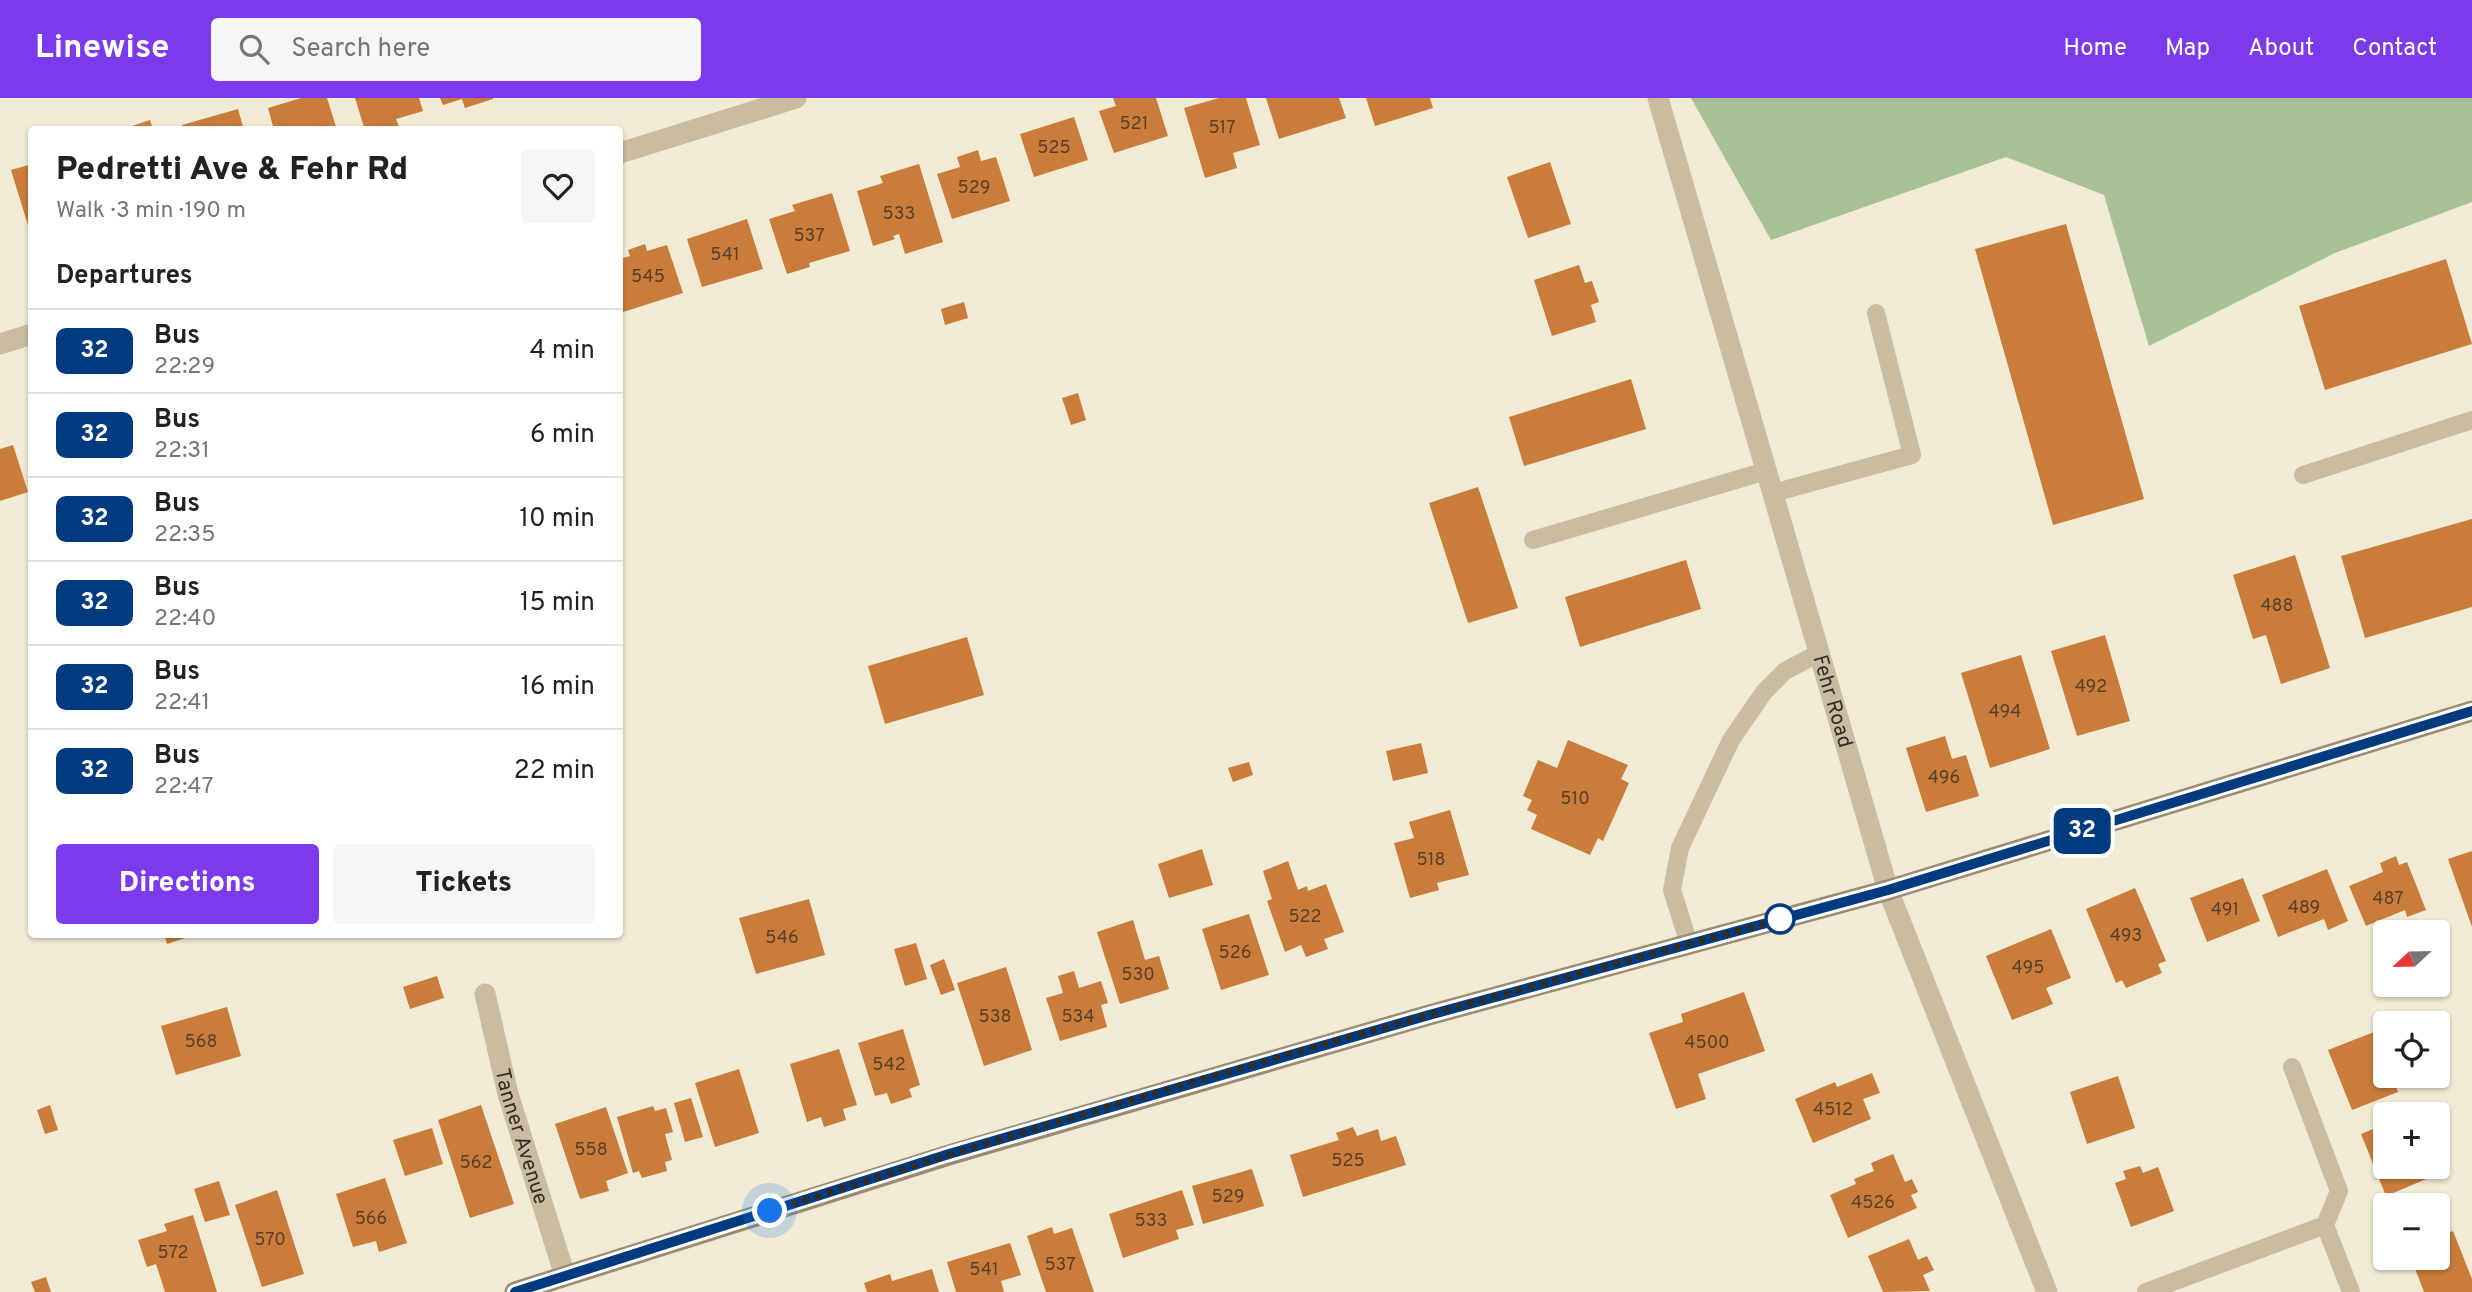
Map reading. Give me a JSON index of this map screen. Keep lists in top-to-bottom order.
{
  "streets": {
    "street": ["Fehr Road", "Tanner Avenue"]
  },
  "lines": ["bus line 32"],
  "house_numbers": [
    "521",
    "517",
    "525",
    "529",
    "533",
    "537",
    "541",
    "545",
    "488",
    "492",
    "494",
    "496",
    "510",
    "518",
    "487",
    "489",
    "491",
    "522",
    "493",
    "546",
    "526",
    "495",
    "530",
    "538",
    "534",
    "568",
    "4500",
    "542",
    "4512",
    "558",
    "525",
    "562",
    "529",
    "4526",
    "566",
    "533",
    "570",
    "572",
    "537",
    "541"
  ],
  "north": "left",
  "page": {
    "header": "Linewise",
    "search": "Search here",
    "nav": [
      "Home",
      "Map",
      "About",
      "Contact"
    ],
    "on_map": "32",
    "heading": [
      ["Pedretti Ave & Fehr Rd", "Walk · 3 min · 190 m"],
      "Departures"
    ],
    "list": [
      {
        "mark": "32",
        "name": "Bus",
        "note": "22:29",
        "value": "4 min"
      },
      {
        "mark": "32",
        "name": "Bus",
        "note": "22:31",
        "value": "6 min"
      },
      {
        "mark": "32",
        "name": "Bus",
        "note": "22:35",
        "value": "10 min"
      },
      {
        "mark": "32",
        "name": "Bus",
        "note": "22:40",
        "value": "15 min"
      },
      {
        "mark": "32",
        "name": "Bus",
        "note": "22:41",
        "value": "16 min"
      },
      {
        "mark": "32",
        "name": "Bus",
        "note": "22:47",
        "value": "22 min"
      }
    ],
    "buttons": ["Directions", "Tickets"],
    "map_buttons": ["+", "−"]
  }
}
